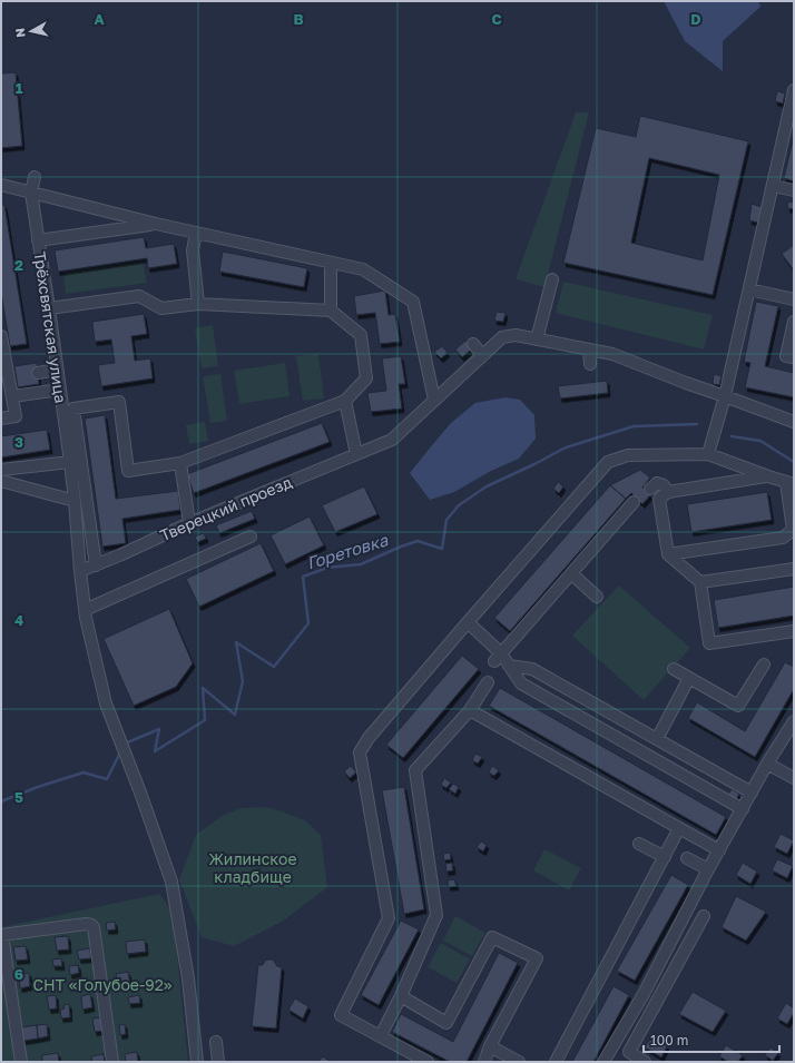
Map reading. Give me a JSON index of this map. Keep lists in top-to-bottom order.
{
  "streets": {
    "lane": ["Трёхсвятская улица", "Тверецкий проезд"]
  },
  "water": ["Горетовка"],
  "parks": ["Жилинское кладбище", "СНТ «Голубое-92»"],
  "scale_bar": "100 m",
  "north": "left",
  "grid": {
    "columns": [
      "A",
      "B",
      "C",
      "D"
    ],
    "rows": [
      "1",
      "2",
      "3",
      "4",
      "5",
      "6"
    ]
  }
}
